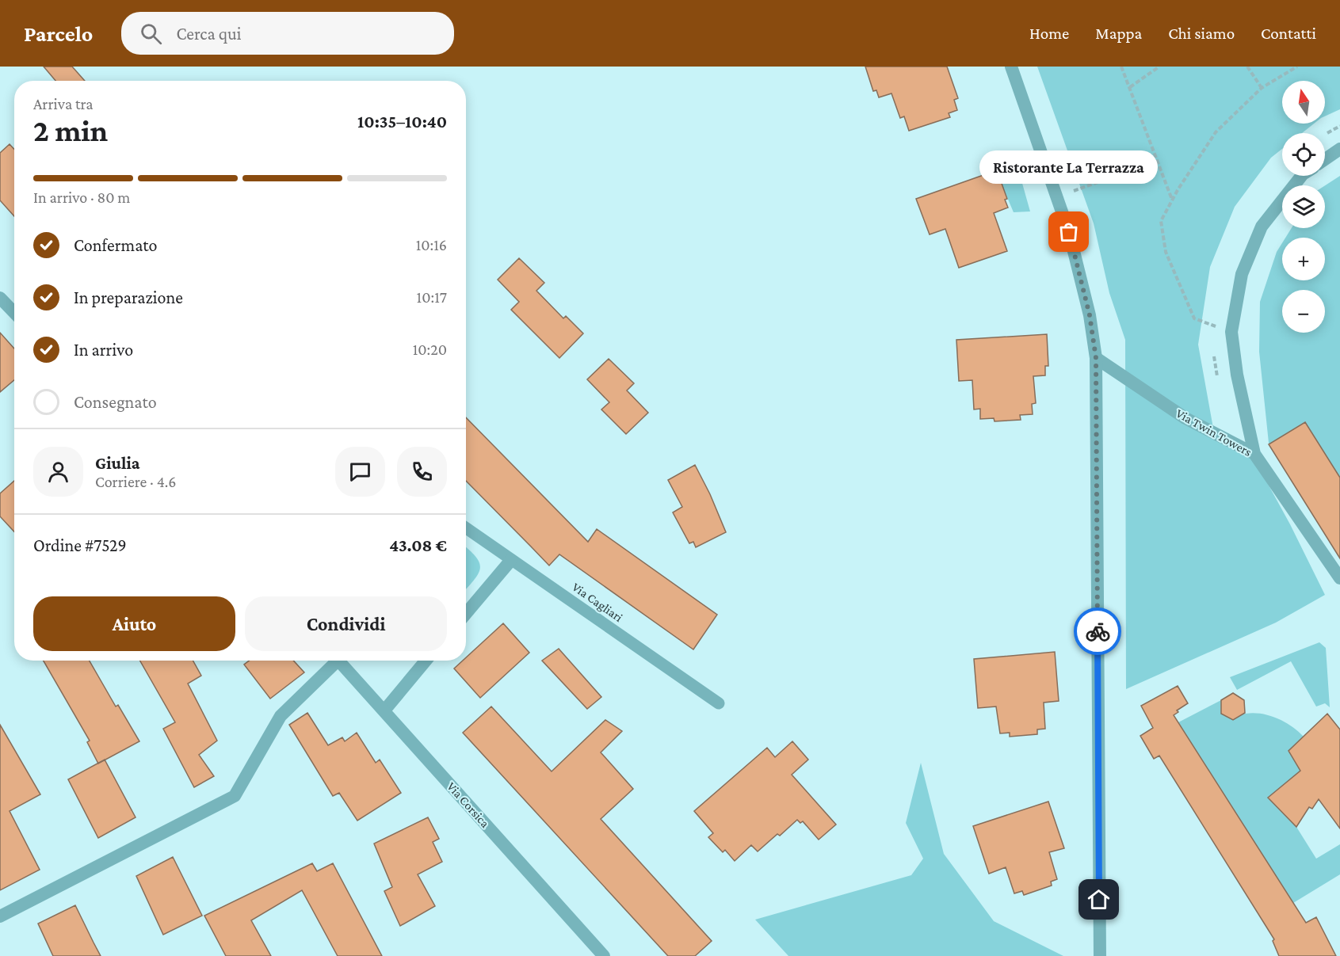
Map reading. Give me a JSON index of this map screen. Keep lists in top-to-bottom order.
{
  "streets": {
    "street": ["Via Twin Towers", "Via Corsica"],
    "lane": ["Via Cagliari"]
  },
  "places": ["Ristorante La Terrazza"],
  "north": "top",
  "page": {
    "header": "Parcelo",
    "search": "Cerca qui",
    "nav": [
      "Home",
      "Mappa",
      "Chi siamo",
      "Contatti"
    ],
    "map_buttons": ["+", "−"],
    "heading": ["2 min", "Arriva tra", "10:35–10:40"],
    "panel": [
      "Giulia",
      "Corriere · 4.6",
      "Ordine #7529",
      "43.08 €"
    ],
    "bubble": "Ristorante La Terrazza",
    "bar": "In arrivo · 80 m",
    "list": [
      ["Confermato", "10:16"],
      ["In preparazione", "10:17"],
      ["In arrivo", "10:20"],
      "Consegnato"
    ],
    "buttons": ["Aiuto", "Condividi"]
  }
}
